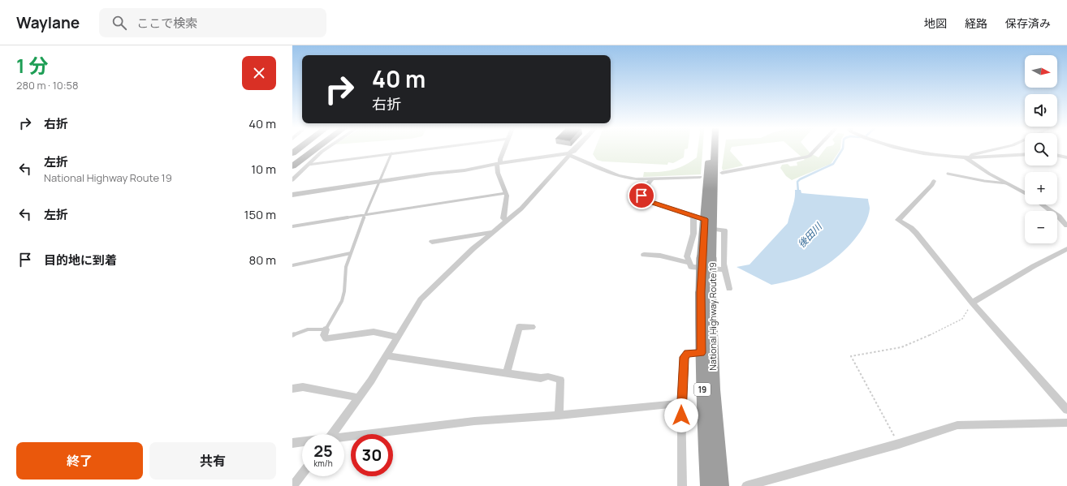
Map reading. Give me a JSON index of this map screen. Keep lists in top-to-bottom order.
{
  "streets": {
    "highway": ["National Highway Route 19", "19"]
  },
  "water": ["後田川"],
  "north": "right",
  "page": {
    "header": "Waylane",
    "search": "ここで検索",
    "nav": ["地図", "経路", "保存済み"],
    "heading": ["1 分", "280 m · 10:58"],
    "map_buttons": ["+", "−"],
    "turn": ["40 m", "右折"],
    "list": [
      {
        "name": "右折",
        "value": "40 m"
      },
      {
        "name": "左折",
        "note": "National Highway Route 19",
        "value": "10 m"
      },
      {
        "name": "左折",
        "value": "150 m"
      },
      {
        "name": "目的地に到着",
        "value": "80 m"
      }
    ],
    "speed": "25 km/h",
    "limit": "30",
    "buttons": ["終了", "共有"]
  }
}
